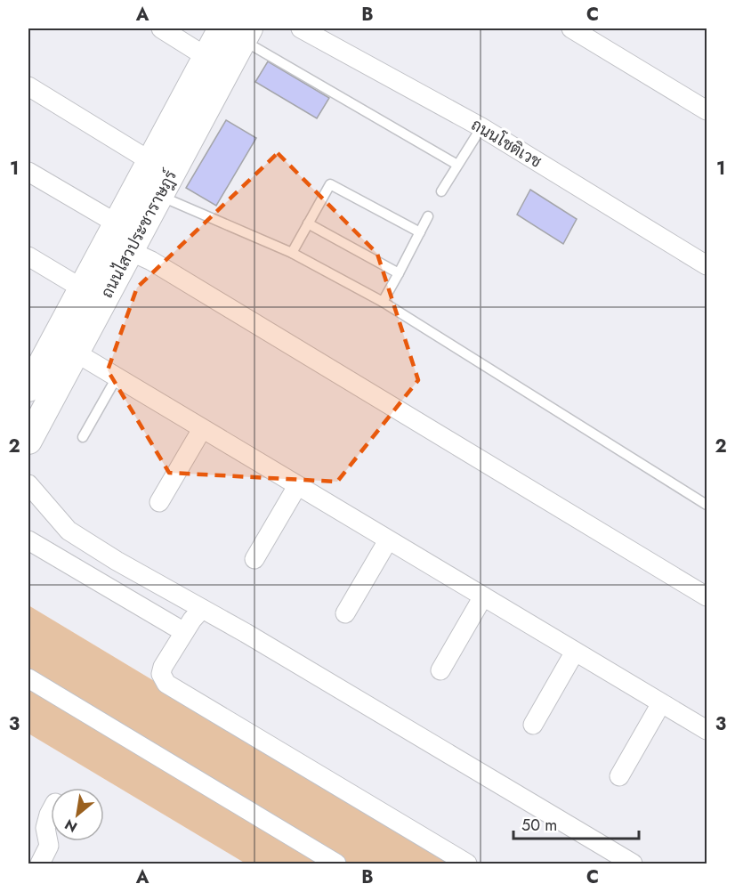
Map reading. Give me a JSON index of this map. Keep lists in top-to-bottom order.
{
  "streets": {
    "main road": ["ถนนไสวประชาราษฎร์"],
    "street": ["ถนนโชติเวช"]
  },
  "scale_bar": "50 m",
  "north": "bottom left",
  "grid": {
    "columns": ["A", "B", "C"],
    "rows": ["1", "2", "3"]
  }
}
